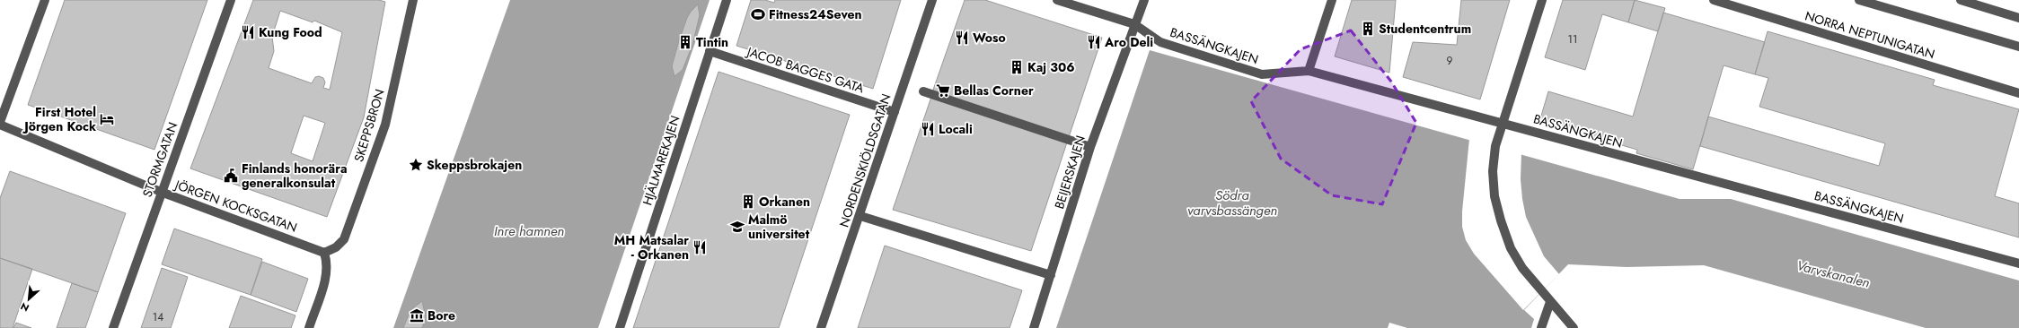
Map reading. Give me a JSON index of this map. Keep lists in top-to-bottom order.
{
  "streets": {
    "street": [
      "NORRA NEPTUNIGATAN",
      "BASSÄNGKAJEN",
      "JACOB BAGGES GATA",
      "SKEPPSBRON",
      "STORMGATAN",
      "HJÄLMAREKAJEN",
      "NORDENSKIÖLDSGATAN",
      "BEIJERSKAJEN",
      "JÖRGEN KOCKSGATAN"
    ]
  },
  "crossings": [
    ["BASSÄNGKAJEN", "BEIJERSKAJEN"],
    ["JACOB BAGGES GATA", "HJÄLMAREKAJEN"],
    ["JACOB BAGGES GATA", "NORDENSKIÖLDSGATAN"],
    ["SKEPPSBRON", "JÖRGEN KOCKSGATAN"],
    ["STORMGATAN", "JÖRGEN KOCKSGATAN"]
  ],
  "water": ["Södra varvsbassängen", "Inre hamnen", "Varvskanalen"],
  "places": {
    "sports": ["Fitness24Seven"],
    "building": [
      "Studentcentrum",
      "Tintin",
      "Kaj 306",
      "Orkanen"
    ],
    "restaurant": [
      "Kung Food",
      "Woso",
      "Aro Deli",
      "Locali",
      "MH Matsalar - Orkanen"
    ],
    "supermarket": ["Bellas Corner"],
    "hotel": ["First Hotel Jörgen Kock"],
    "place": ["Skeppsbrokajen"],
    "public building": ["Finlands honorära generalkonsulat"],
    "school or university": ["Malmö universitet"],
    "museum": ["Bore"]
  },
  "house_numbers": ["11", "9", "14"],
  "north": "bottom left"
}
